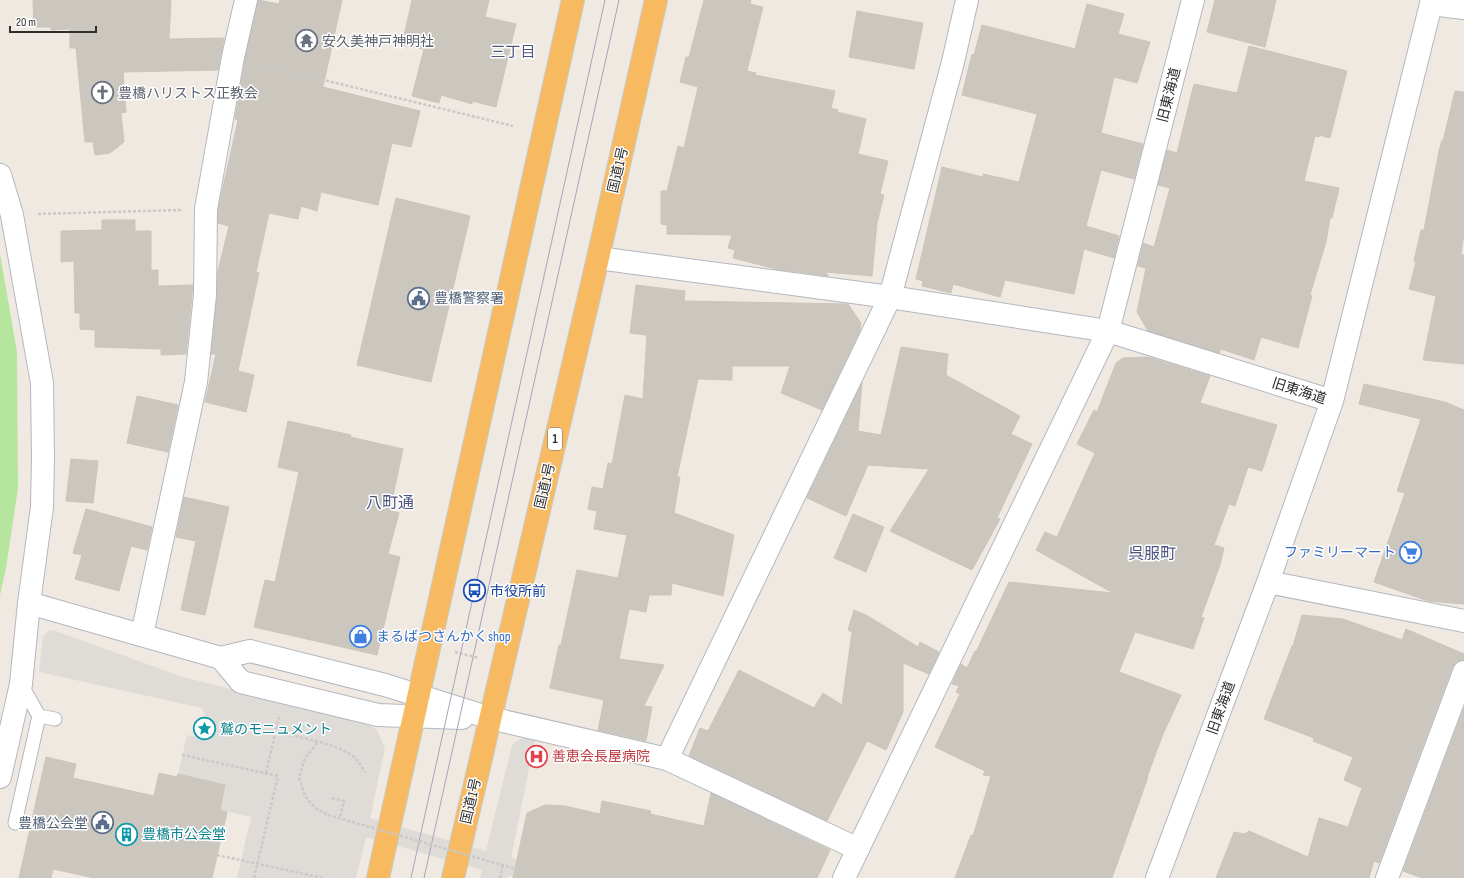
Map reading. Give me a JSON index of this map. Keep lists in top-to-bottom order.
{
  "streets": {
    "highway": ["国道1号", "1"],
    "street": ["旧東海道"]
  },
  "districts": ["三丁目", "八町通", "呉服町"],
  "places": {
    "temple": ["安久美神戸神明社"],
    "church": ["豊橋ハリストス正教会"],
    "public building": ["豊橋警察署", "豊橋公会堂"],
    "supermarket": ["ファミリーマート"],
    "bus stop": ["市役所前"],
    "shop": ["まるばつさんかくshop"],
    "place": ["鷲のモニュメント"],
    "hospital": ["善恵会長屋病院"],
    "building": ["豊橋市公会堂"]
  },
  "scale_bar": "20 m"
}
